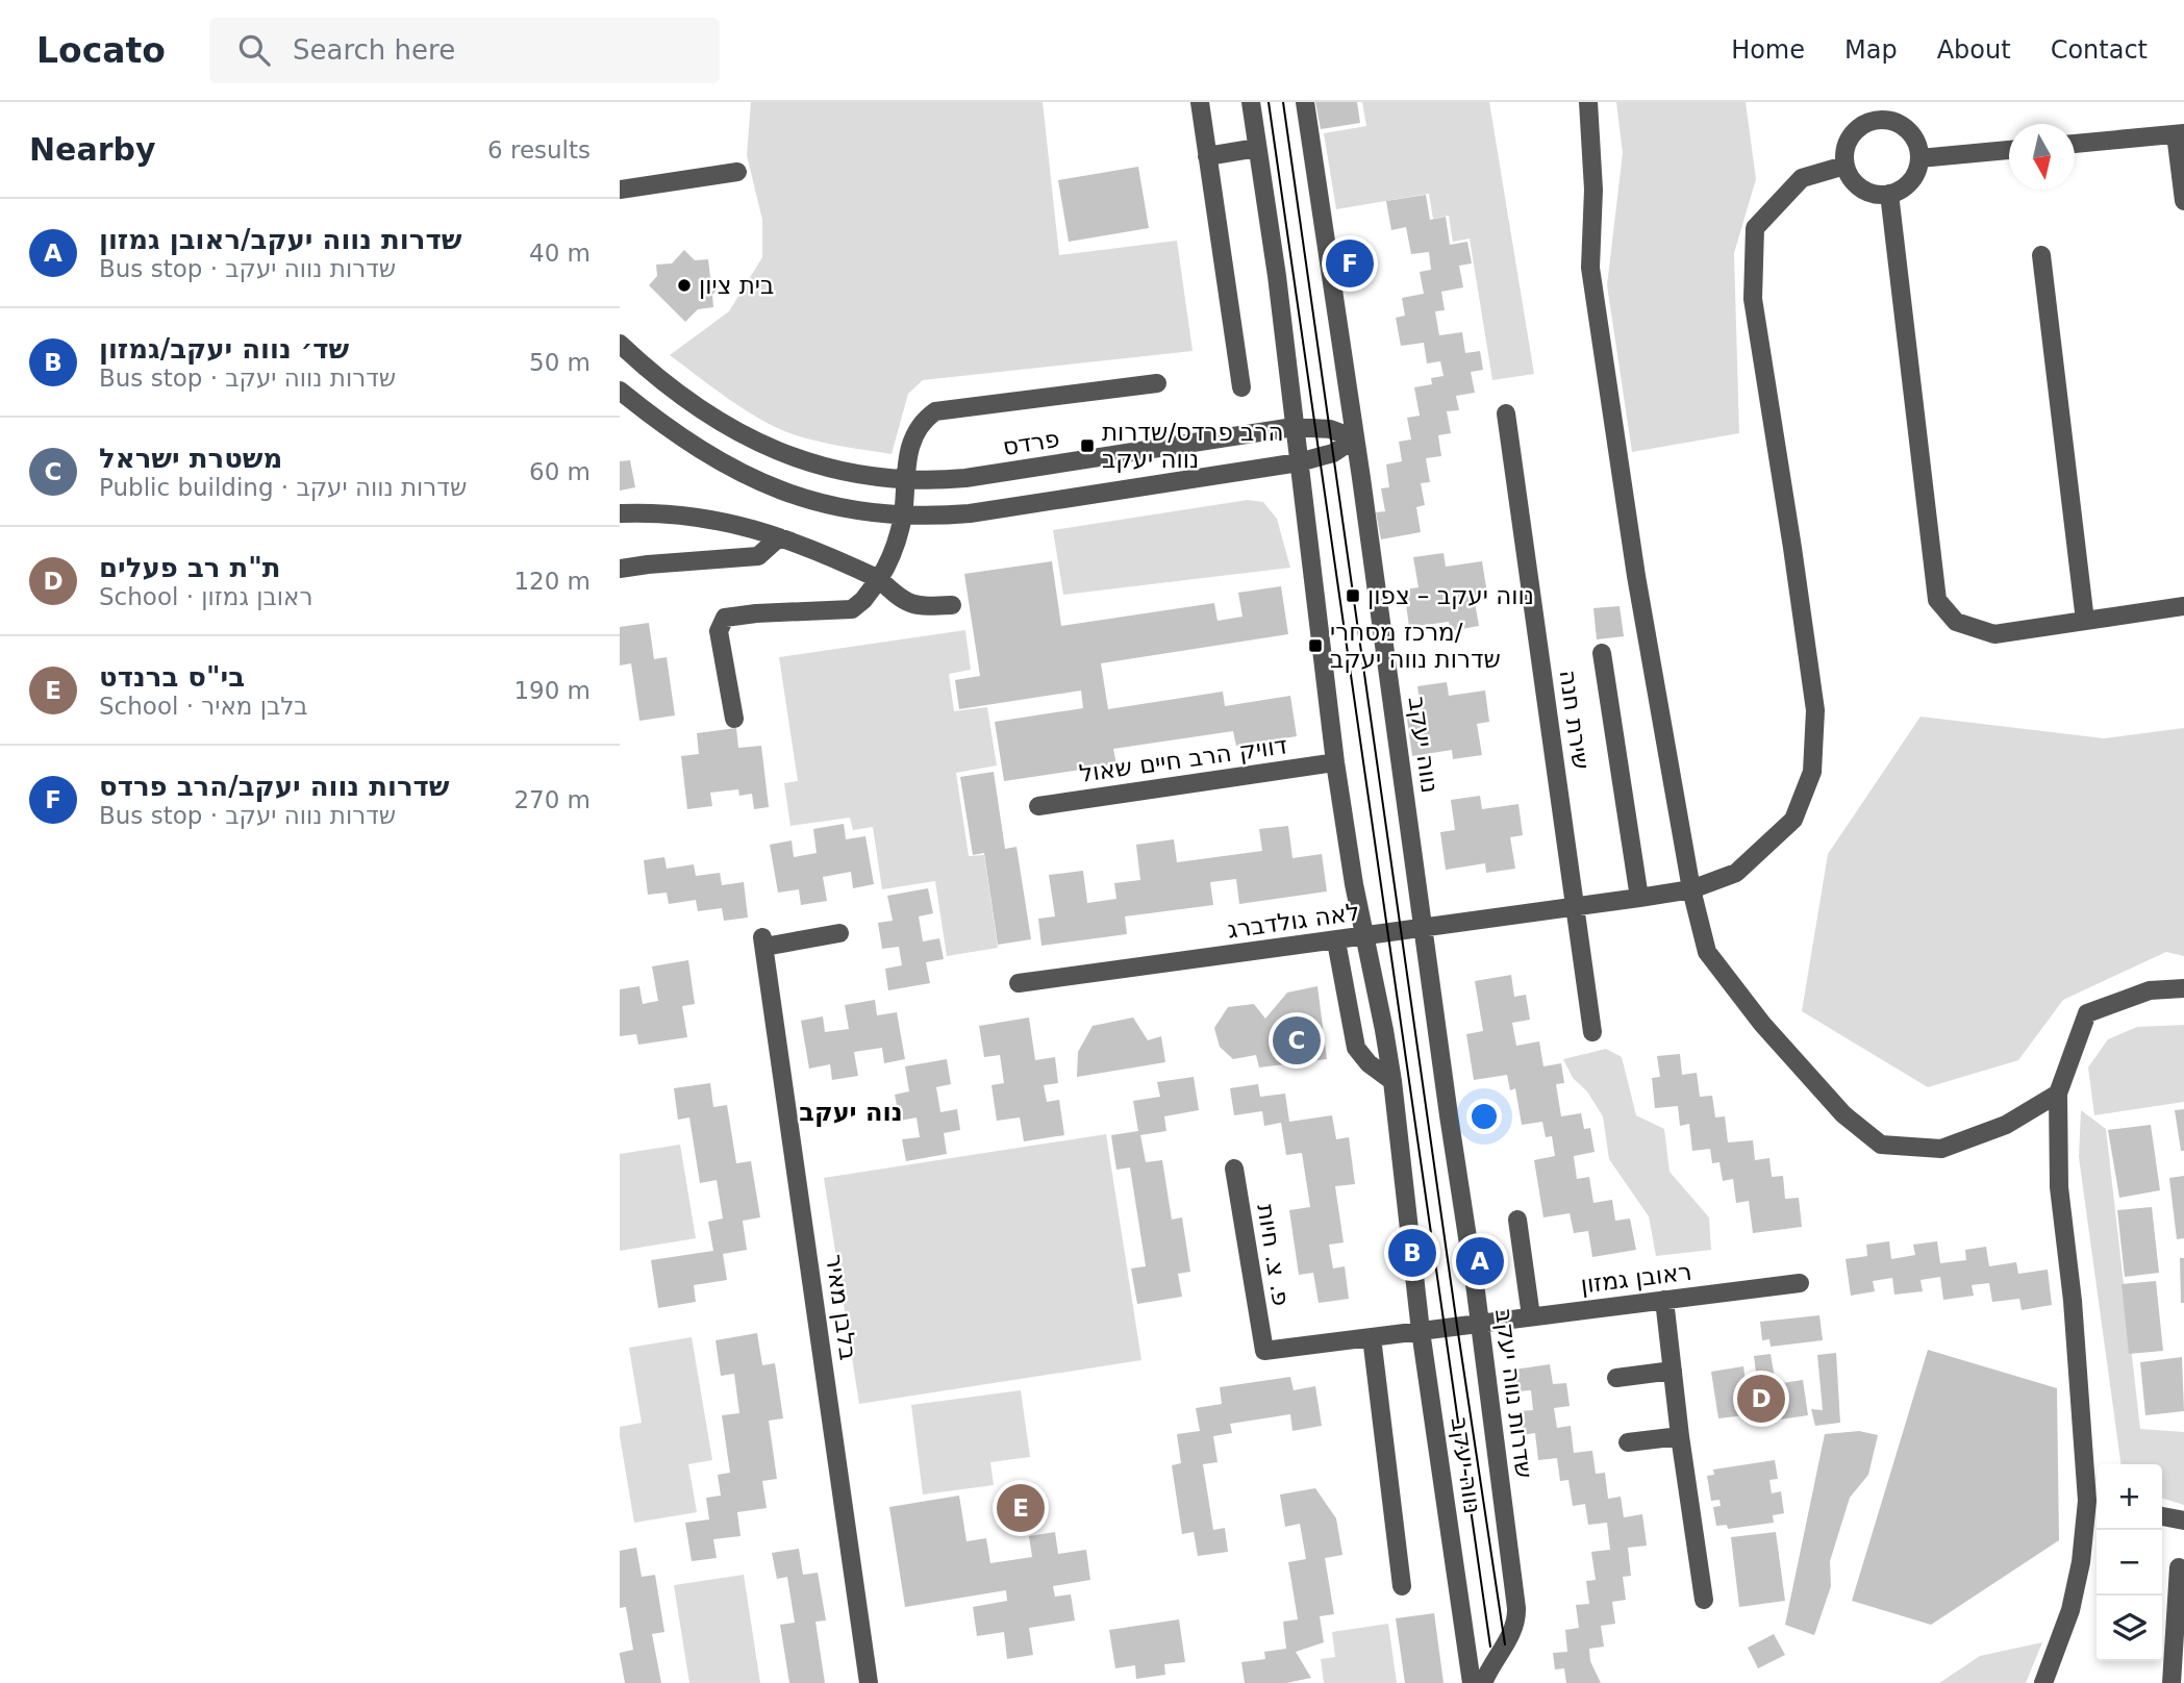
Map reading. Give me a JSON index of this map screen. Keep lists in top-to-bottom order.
{
  "streets": {
    "street": [
      "פרדס",
      "שירת חנה",
      "נווה יעקב",
      "דוויק הרב חיים שאול",
      "לאה גולדברג",
      "פ. צ. חיות",
      "ראובן גמזון",
      "בלבן מאיר",
      "שדרות נווה יעקב"
    ]
  },
  "crossings": [
    ["פרדס", "נווה יעקב"],
    ["שירת חנה", "לאה גולדברג"],
    ["נווה יעקב", "לאה גולדברג"],
    ["נווה יעקב", "ראובן גמזון"],
    ["נווה יעקב", "שדרות נווה יעקב"],
    ["לאה גולדברג", "שדרות נווה יעקב"],
    ["פ. צ. חיות", "ראובן גמזון"],
    ["ראובן גמזון", "שדרות נווה יעקב"]
  ],
  "districts": ["נוה יעקב"],
  "places": {
    "other": ["בית ציון"],
    "transit": ["הרב פרדס/שדרות נווה יעקב", "נווה יעקב – צפון", "מרכז מסחרי/ שדרות נווה יעקב"]
  },
  "north": "bottom",
  "page": {
    "header": "Locato",
    "search": "Search here",
    "nav": [
      "Home",
      "Map",
      "About",
      "Contact"
    ],
    "heading": ["Nearby", "6 results"],
    "list": [
      {
        "mark": "A",
        "name": "שדרות נווה יעקב/ראובן גמזון",
        "note": "Bus stop · שדרות נווה יעקב",
        "value": "40 m"
      },
      {
        "mark": "B",
        "name": "שד׳ נווה יעקב/גמזון",
        "note": "Bus stop · שדרות נווה יעקב",
        "value": "50 m"
      },
      {
        "mark": "C",
        "name": "משטרת ישראל",
        "note": "Public building · שדרות נווה יעקב",
        "value": "60 m"
      },
      {
        "mark": "D",
        "name": "ת\"ת רב פעלים",
        "note": "School · ראובן גמזון",
        "value": "120 m"
      },
      {
        "mark": "E",
        "name": "בי\"ס ברנדט",
        "note": "School · בלבן מאיר",
        "value": "190 m"
      },
      {
        "mark": "F",
        "name": "שדרות נווה יעקב/הרב פרדס",
        "note": "Bus stop · שדרות נווה יעקב",
        "value": "270 m"
      }
    ],
    "pins": [
      "F",
      "C",
      "B",
      "A",
      "D",
      "E"
    ],
    "map_buttons": ["+", "−"]
  }
}
